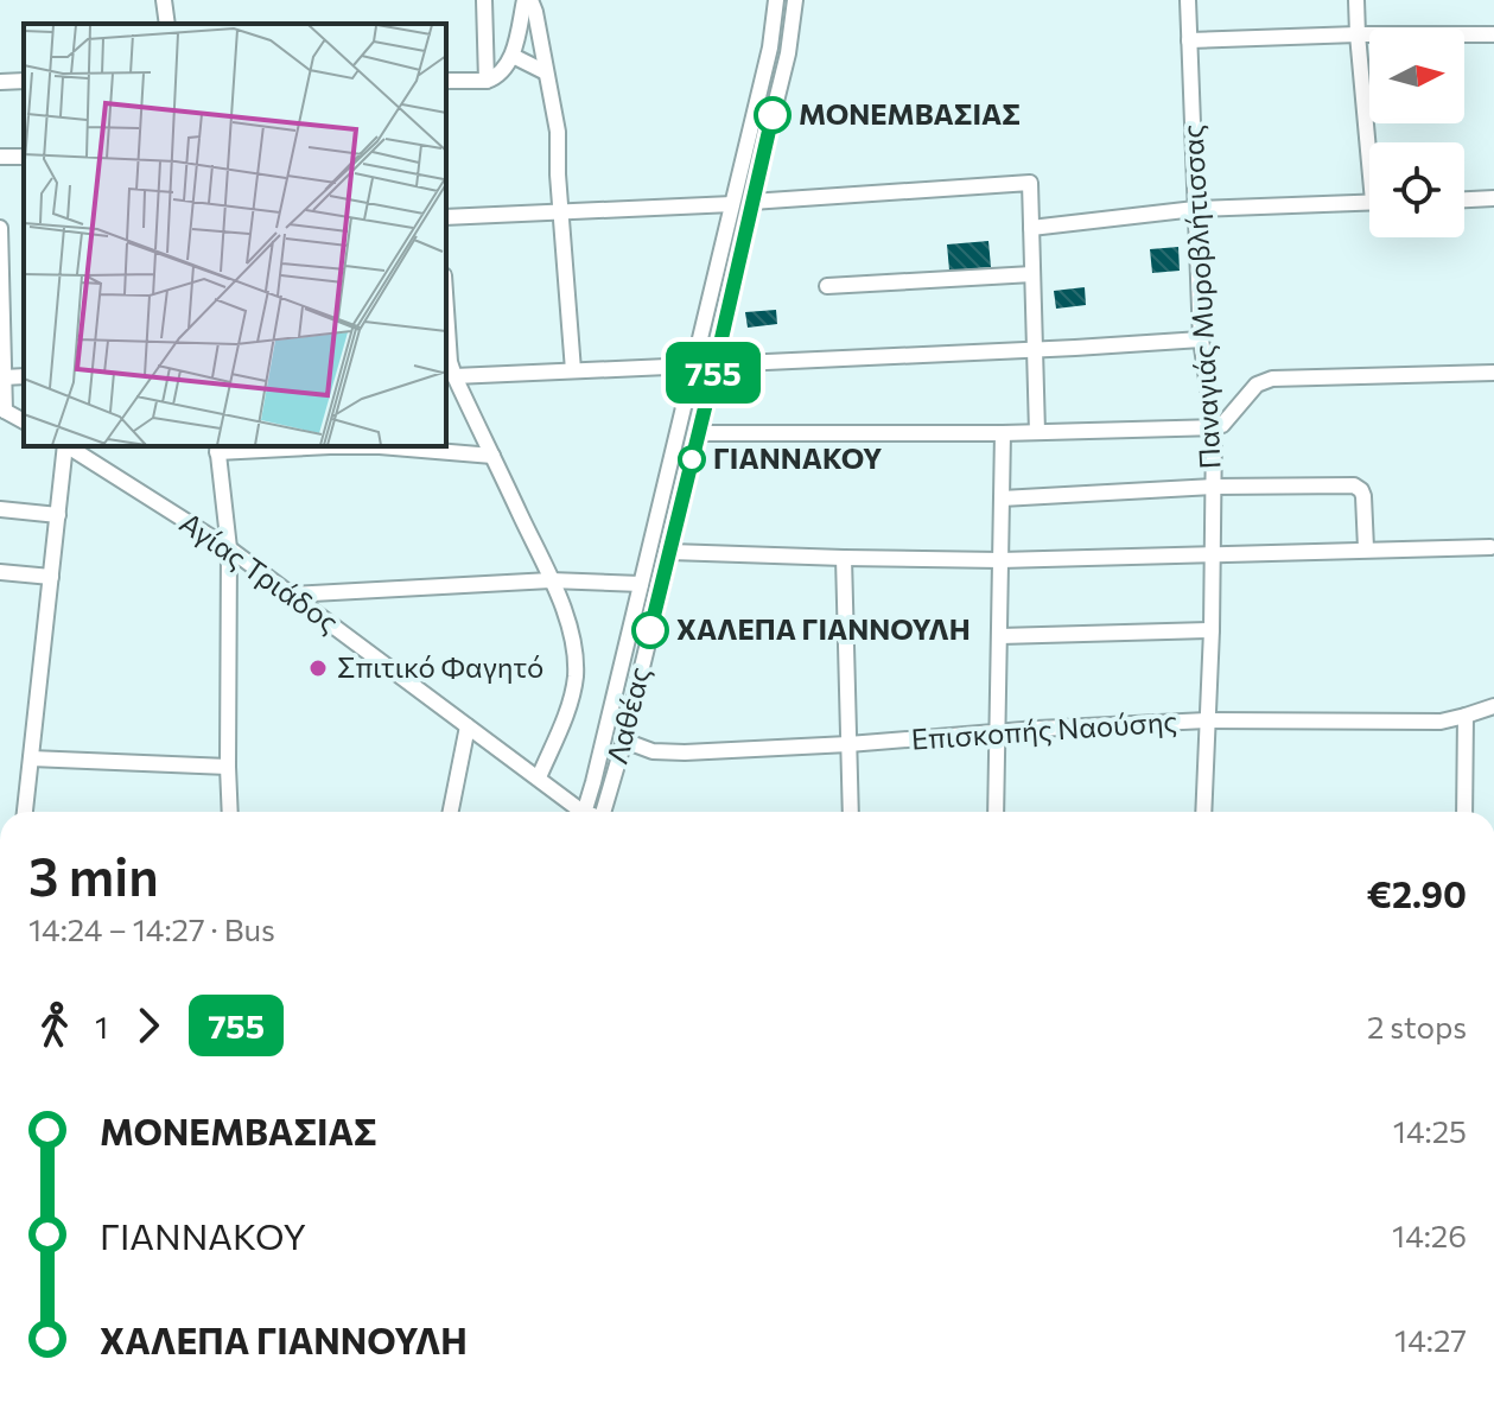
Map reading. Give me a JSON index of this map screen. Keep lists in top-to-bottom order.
{
  "streets": {
    "street": [
      "Παναγιάς Μυροβλήτισσας",
      "Αγίας Τριάδος",
      "Λαθέας",
      "Επισκοπής Ναούσης"
    ]
  },
  "crossings": [
    ["Παναγιάς Μυροβλήτισσας", "Επισκοπής Ναούσης"],
    ["Λαθέας", "Επισκοπής Ναούσης"]
  ],
  "places": [
    "ΜΟΝΕΜΒΑΣΙΑΣ",
    "ΓΙΑΝΝΑΚΟΥ",
    "ΧΑΛΕΠΑ ΓΙΑΝΝΟΥΛΗ",
    "Σπιτικό Φαγητό"
  ],
  "lines": ["bus line 755"],
  "north": "right",
  "page": {
    "on_map": "755",
    "heading": ["3 min", "14:24 – 14:27 · Bus", "€2.90"],
    "legs": ["1", "755", "2 stops"],
    "list": [
      {
        "name": "ΜΟΝΕΜΒΑΣΙΑΣ",
        "value": "14:25"
      },
      {
        "name": "ΓΙΑΝΝΑΚΟΥ",
        "value": "14:26"
      },
      {
        "name": "ΧΑΛΕΠΑ ΓΙΑΝΝΟΥΛΗ",
        "value": "14:27"
      }
    ]
  }
}
